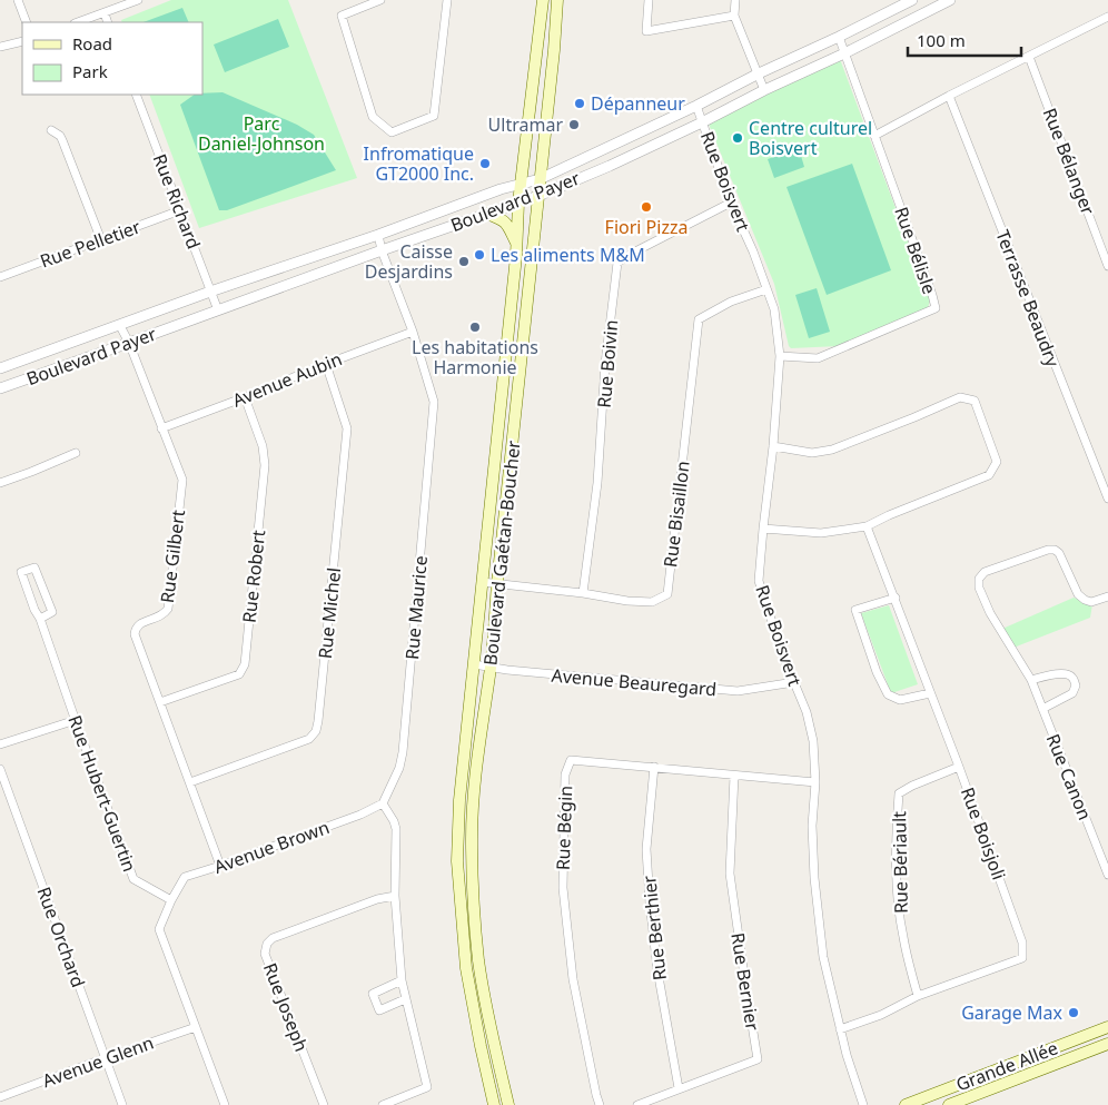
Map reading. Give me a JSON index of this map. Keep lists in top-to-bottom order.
{
  "streets": {
    "main road": ["Boulevard Gaétan-Boucher", "Grande Allée"],
    "street": [
      "Rue Bélanger",
      "Rue Boisvert",
      "Rue Richard",
      "Boulevard Payer",
      "Rue Pelletier",
      "Rue Bélisle",
      "Terrasse Beaudry",
      "Rue Boivin",
      "Avenue Aubin",
      "Rue Bisaillon",
      "Rue Gilbert",
      "Rue Robert",
      "Rue Maurice",
      "Rue Michel",
      "Avenue Beauregard",
      "Rue Canon",
      "Rue Hubert-Guertin",
      "Rue Bégin",
      "Rue Boisjoli",
      "Avenue Brown",
      "Rue Bériault",
      "Rue Berthier",
      "Rue Orchard",
      "Rue Bernier",
      "Rue Joseph",
      "Avenue Glenn"
    ]
  },
  "crossings": [
    ["Rue Boisvert", "Boulevard Payer"],
    ["Rue Boisvert", "Rue Bélisle"],
    ["Rue Boisvert", "Rue Boivin"],
    ["Rue Boisvert", "Rue Bisaillon"],
    ["Rue Boisvert", "Avenue Beauregard"],
    ["Rue Boisvert", "Rue Bégin"],
    ["Rue Boisvert", "Rue Boisjoli"],
    ["Rue Richard", "Boulevard Payer"],
    ["Rue Richard", "Rue Pelletier"],
    ["Boulevard Payer", "Rue Bélisle"],
    ["Boulevard Payer", "Boulevard Gaétan-Boucher"],
    ["Boulevard Payer", "Rue Gilbert"],
    ["Boulevard Payer", "Rue Maurice"],
    ["Rue Boivin", "Rue Bisaillon"],
    ["Avenue Aubin", "Rue Gilbert"],
    ["Avenue Aubin", "Rue Robert"],
    ["Avenue Aubin", "Rue Maurice"],
    ["Avenue Aubin", "Rue Michel"],
    ["Rue Bisaillon", "Boulevard Gaétan-Boucher"],
    ["Boulevard Gaétan-Boucher", "Avenue Beauregard"],
    ["Rue Gilbert", "Rue Robert"],
    ["Rue Gilbert", "Rue Michel"],
    ["Rue Gilbert", "Avenue Brown"],
    ["Rue Maurice", "Avenue Brown"],
    ["Rue Hubert-Guertin", "Avenue Brown"],
    ["Rue Bégin", "Rue Berthier"],
    ["Rue Bégin", "Rue Bernier"],
    ["Rue Boisjoli", "Rue Bériault"],
    ["Rue Berthier", "Rue Bernier"],
    ["Rue Orchard", "Avenue Glenn"]
  ],
  "parks": ["Parc Daniel-Johnson"],
  "places": [
    "Dépanneur",
    "Ultramar",
    "Centre culturel Boisvert",
    "Infromatique GT2000 Inc.",
    "Fiori Pizza",
    "Les aliments M&M",
    "Caisse Desjardins",
    "Les habitations Harmonie",
    "Garage Max"
  ],
  "legend": ["Road", "Park"],
  "scale_bar": "100 m"
}
